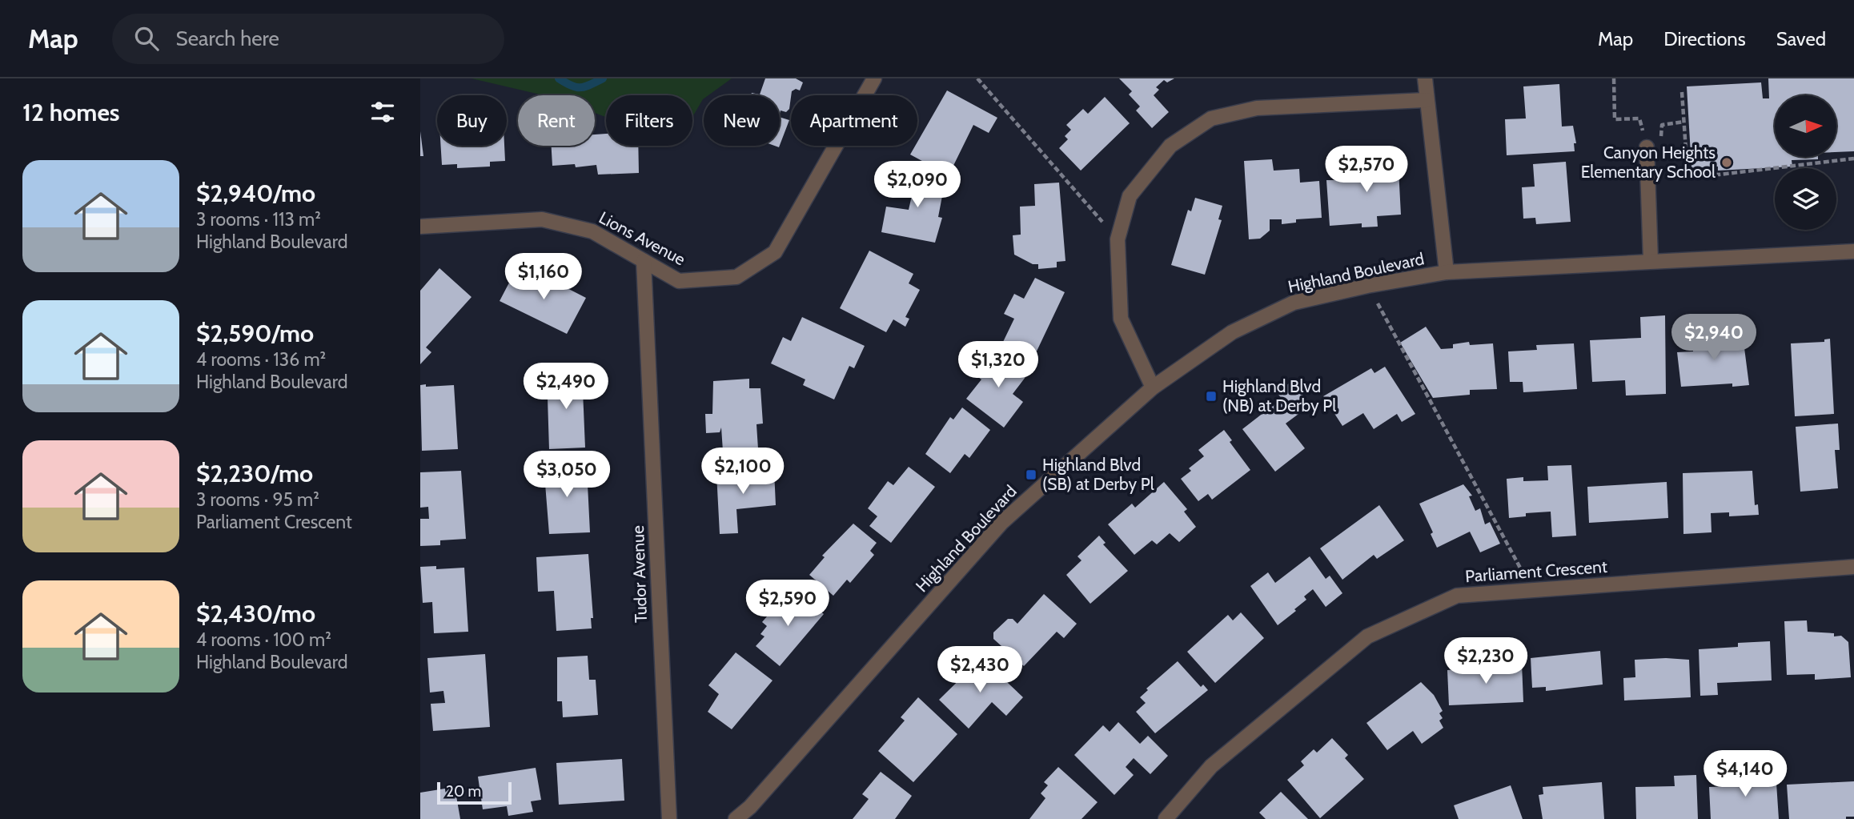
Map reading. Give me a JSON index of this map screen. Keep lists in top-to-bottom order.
{
  "streets": {
    "street": [
      "Lions Avenue",
      "Highland Boulevard",
      "Parliament Crescent",
      "Tudor Avenue"
    ]
  },
  "crossings": [
    ["Lions Avenue", "Tudor Avenue"]
  ],
  "places": {
    "other": ["Canyon Heights Elementary School"],
    "transit": ["Highland Blvd (NB) at Derby Pl", "Highland Blvd (SB) at Derby Pl"]
  },
  "scale_bar": "20 m",
  "north": "right",
  "page": {
    "header": "Map",
    "search": "Search here",
    "nav": ["Map", "Directions", "Saved"],
    "heading": "12 homes",
    "chip": [
      "Buy",
      "Rent",
      "Filters",
      "New",
      "Apartment"
    ],
    "list": [
      {
        "name": "$2,940/mo",
        "note": "3 rooms · 113 m² · Highland Boulevard"
      },
      {
        "name": "$2,590/mo",
        "note": "4 rooms · 136 m² · Highland Boulevard"
      },
      {
        "name": "$2,230/mo",
        "note": "3 rooms · 95 m² · Parliament Crescent"
      },
      {
        "name": "$2,430/mo",
        "note": "4 rooms · 100 m² · Highland Boulevard"
      }
    ],
    "price": [
      "$2,570",
      "$2,090",
      "$1,160",
      "$2,940",
      "$1,320",
      "$2,490",
      "$2,100",
      "$3,050",
      "$2,590",
      "$2,230",
      "$2,430",
      "$4,140"
    ],
    "scale": "20 m"
  }
}
